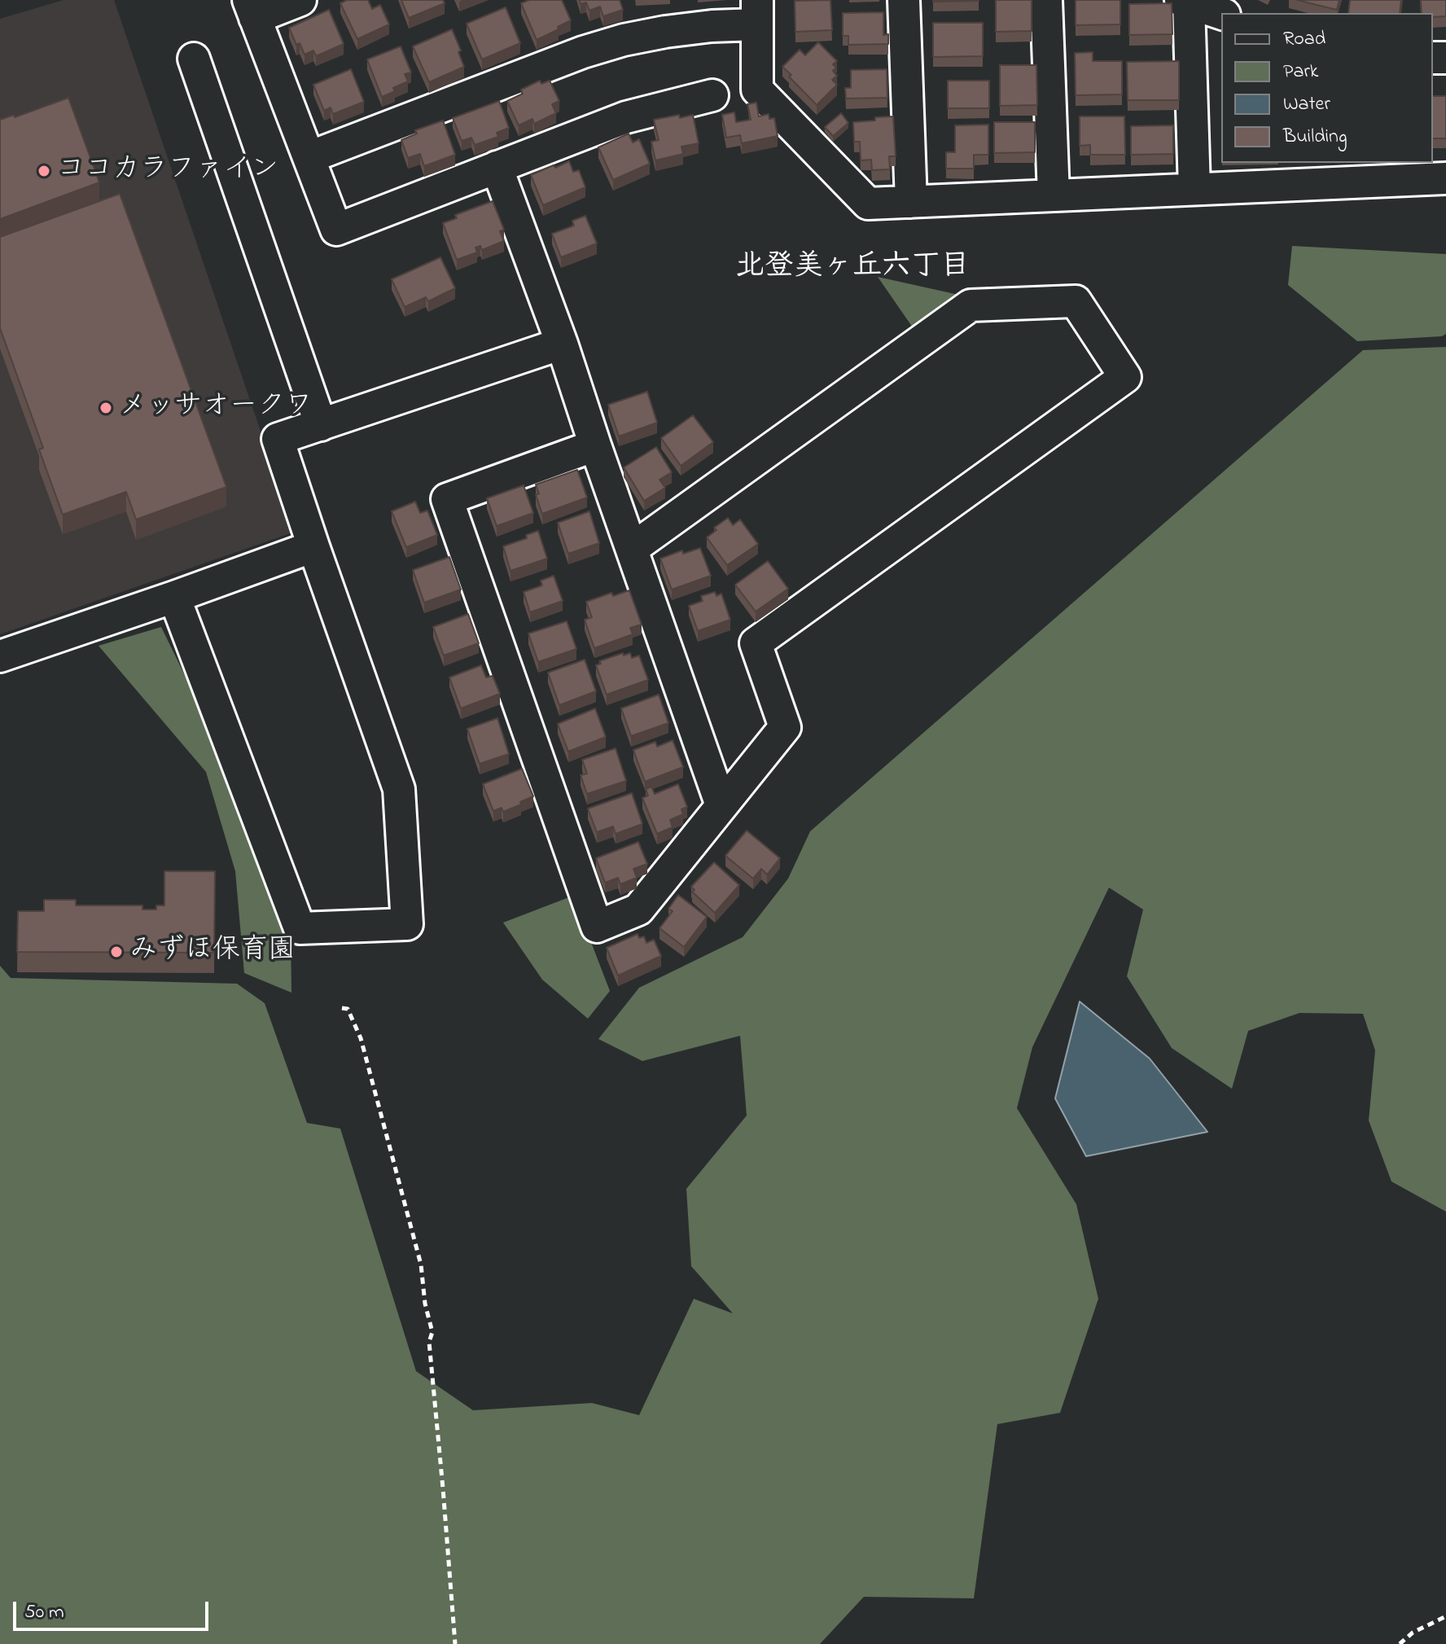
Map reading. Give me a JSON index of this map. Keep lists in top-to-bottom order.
{
  "districts": ["北登美ヶ丘六丁目"],
  "places": ["ココカラファイン", "メッサオークワ", "みずほ保育園"],
  "legend": [
    "Road",
    "Park",
    "Water",
    "Building"
  ],
  "scale_bar": "50 m"
}
